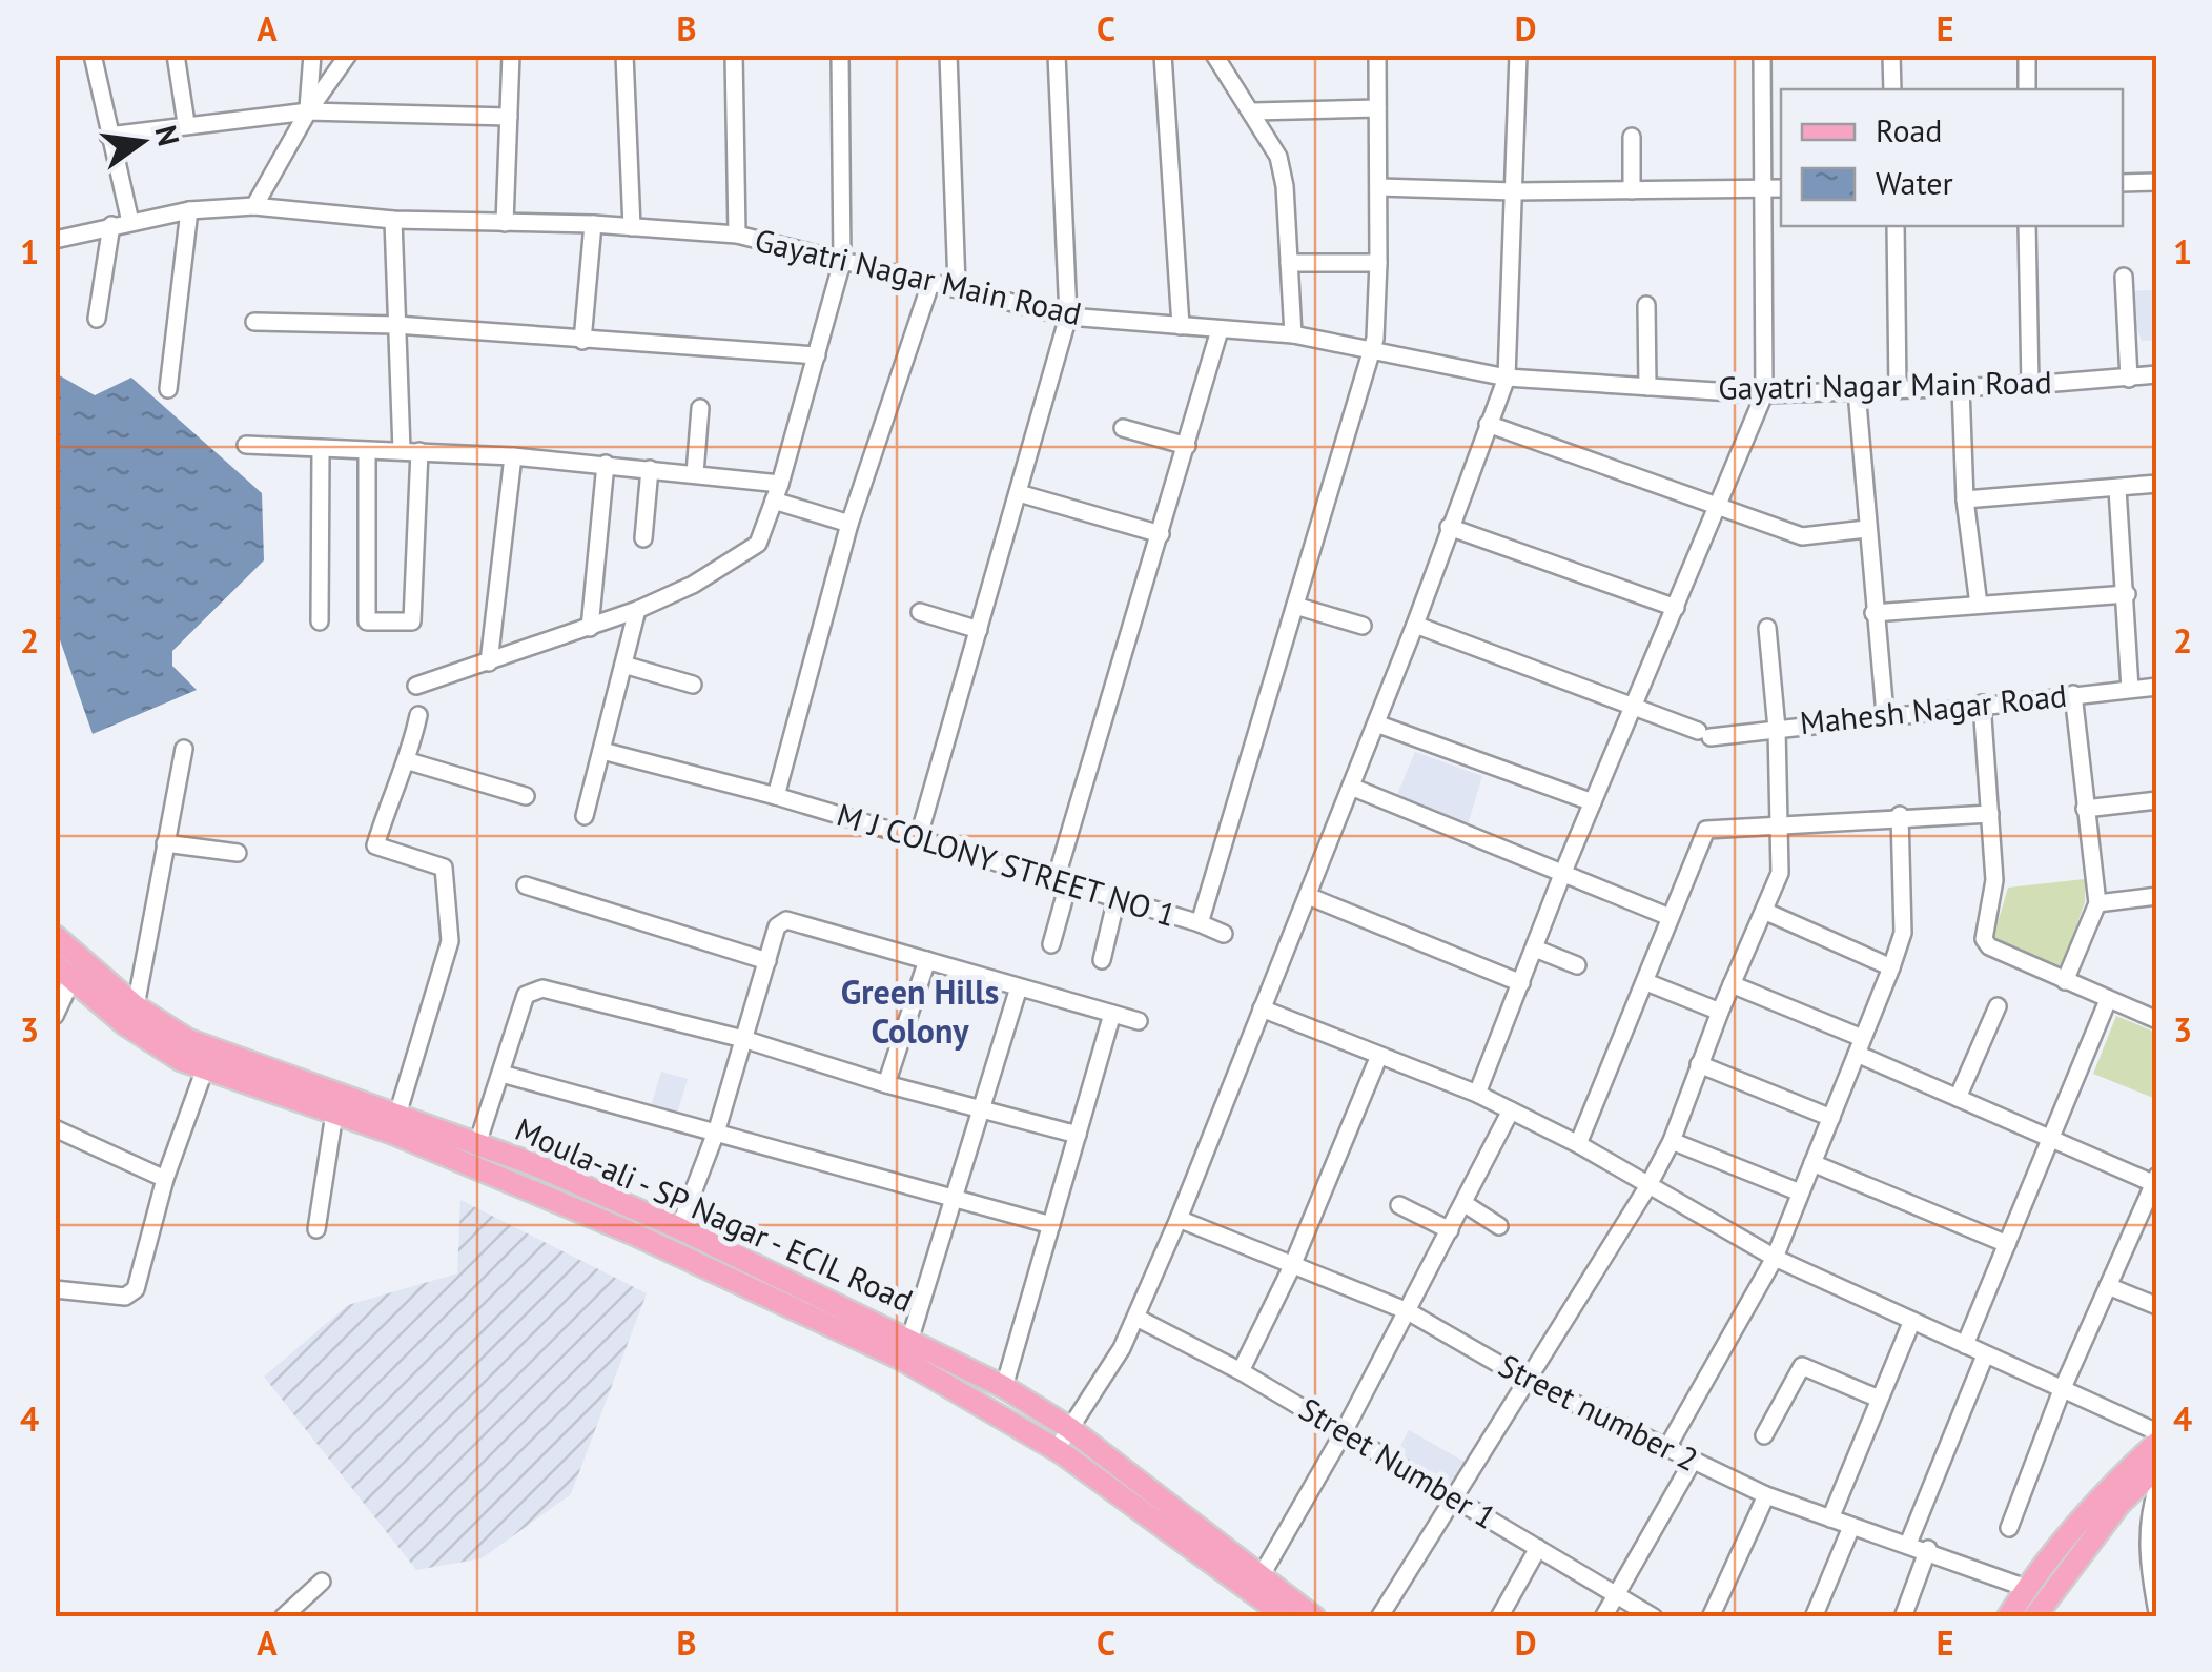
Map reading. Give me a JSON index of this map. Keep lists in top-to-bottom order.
{
  "streets": {
    "main road": ["Moula-ali - SP Nagar - ECIL Road"],
    "street": [
      "Gayatri Nagar Main Road",
      "Mahesh Nagar Road",
      "M J COLONY STREET NO 1",
      "Street number 2",
      "Street Number 1"
    ]
  },
  "crossings": [
    ["Gayatri Nagar Main Road", "M J COLONY STREET NO 1"]
  ],
  "districts": ["Green Hills Colony"],
  "legend": ["Road", "Water"],
  "north": "right",
  "grid": {
    "columns": [
      "A",
      "B",
      "C",
      "D",
      "E"
    ],
    "rows": [
      "1",
      "2",
      "3",
      "4"
    ]
  }
}
